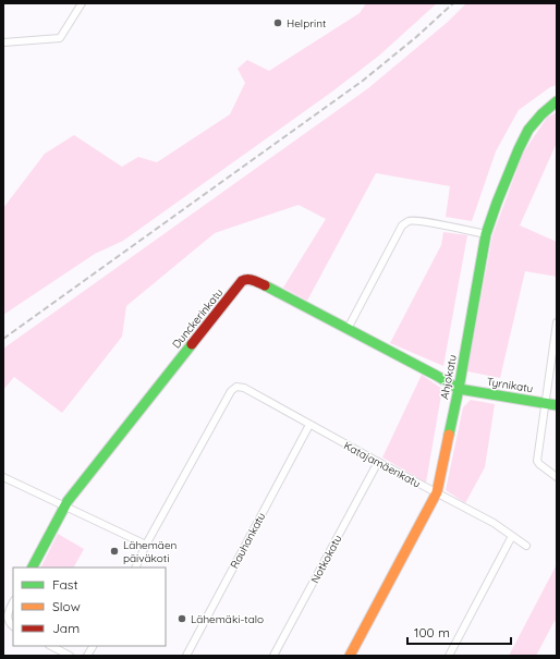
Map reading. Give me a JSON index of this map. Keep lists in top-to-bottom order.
{
  "streets": {
    "street": [
      "Dunckerinkatu",
      "Ahjokatu",
      "Tyrnikatu",
      "Katajamäenkatu",
      "Rauhankatu",
      "Notkokatu"
    ]
  },
  "crossings": [
    ["Dunckerinkatu", "Ahjokatu"],
    ["Dunckerinkatu", "Tyrnikatu"],
    ["Ahjokatu", "Tyrnikatu"],
    ["Ahjokatu", "Katajamäenkatu"],
    ["Katajamäenkatu", "Rauhankatu"],
    ["Katajamäenkatu", "Notkokatu"]
  ],
  "places": ["Helprint", "Lähemäen päiväkoti", "Lähemäki-talo"],
  "legend": ["Fast", "Slow", "Jam"],
  "scale_bar": "100 m"
}
